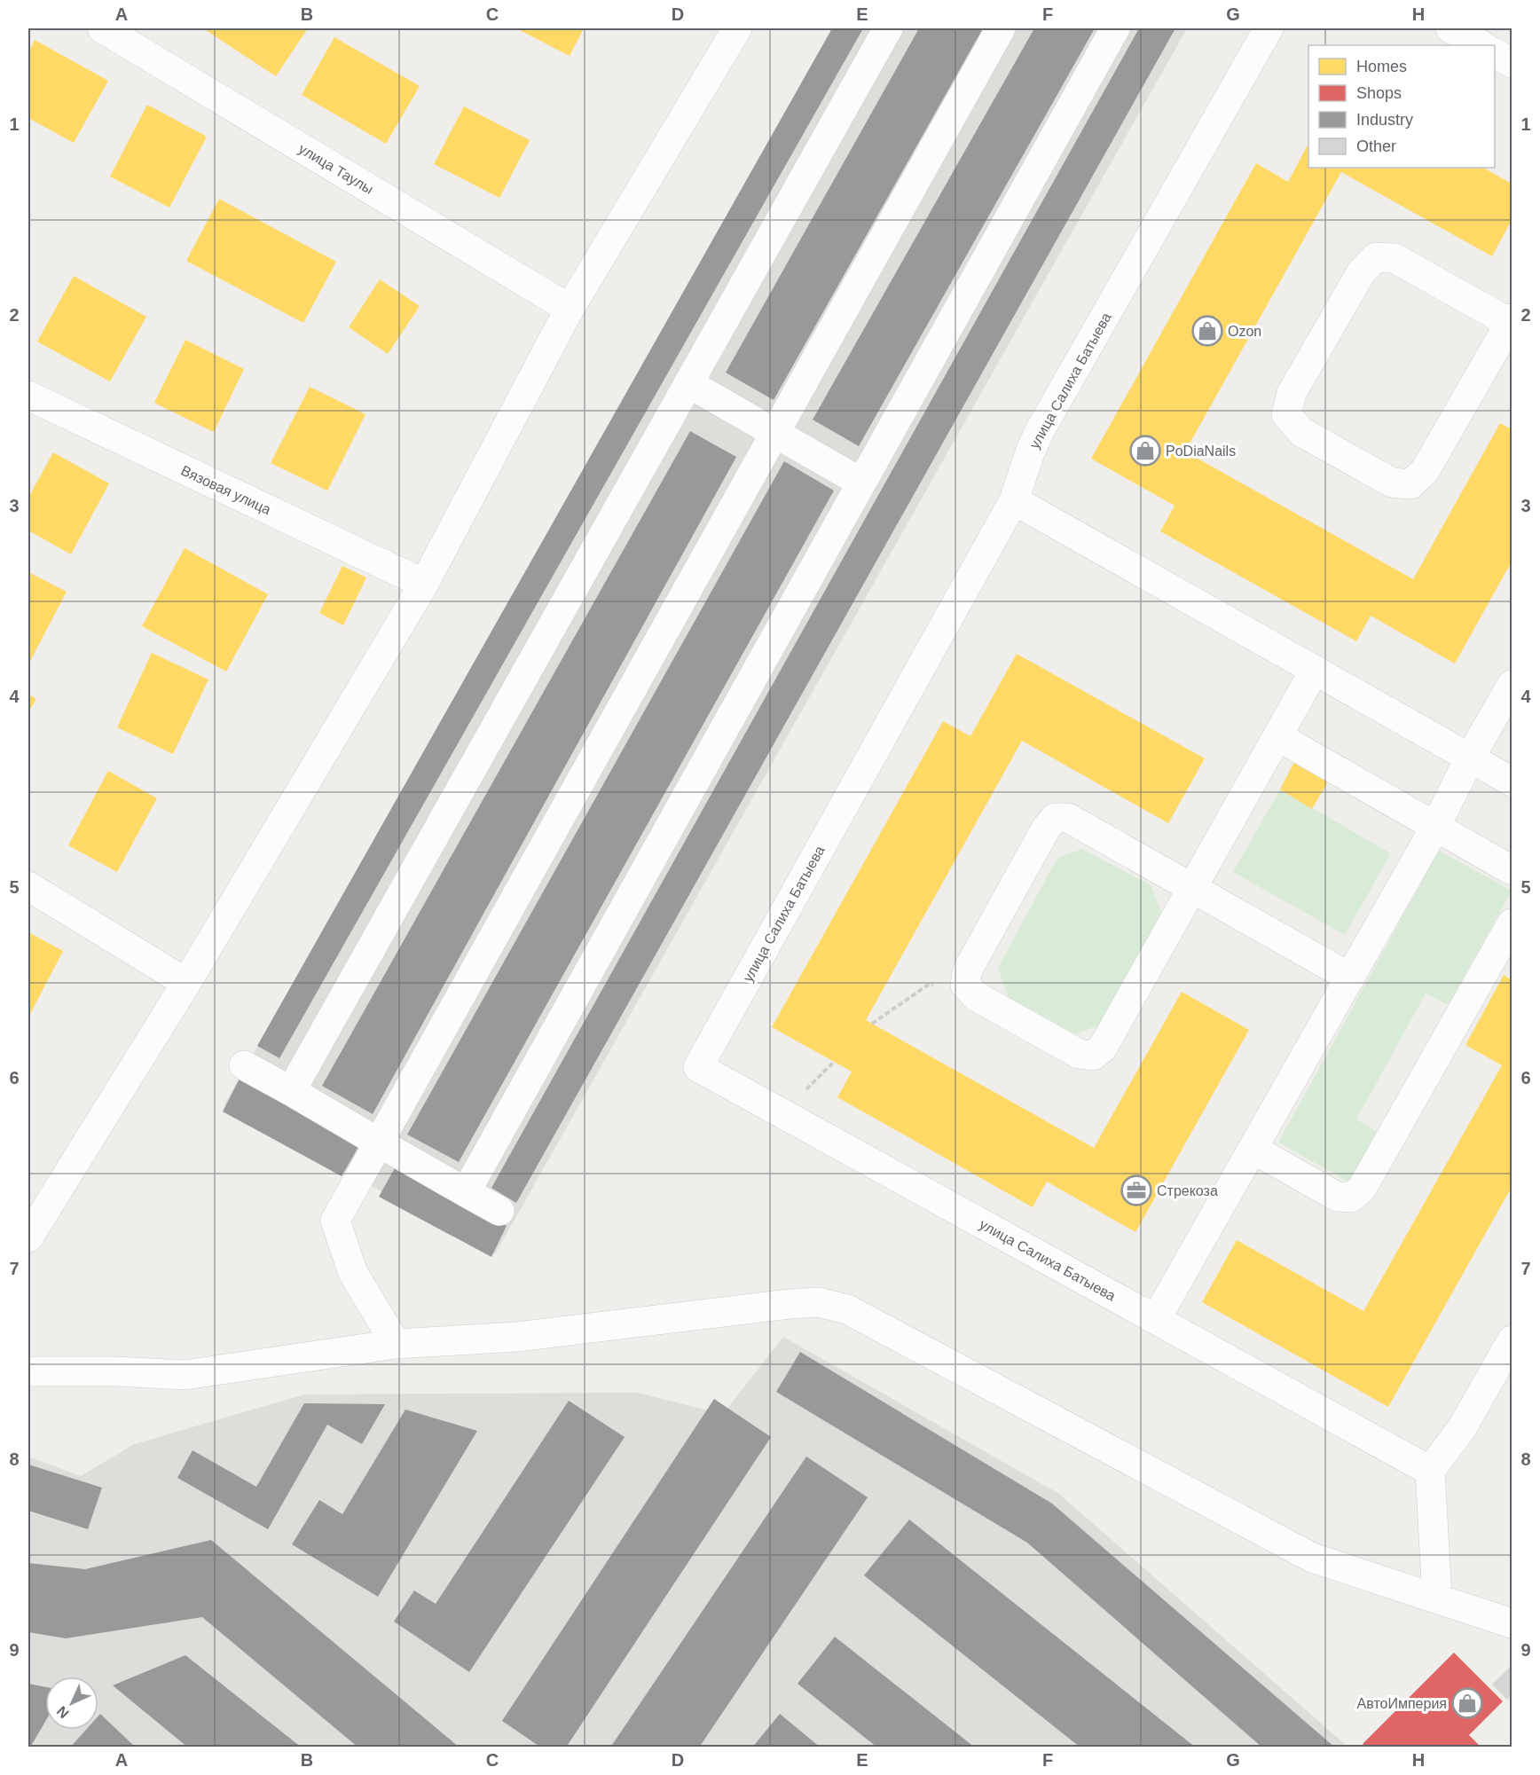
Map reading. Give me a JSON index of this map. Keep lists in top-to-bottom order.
{
  "streets": {
    "street": ["улица Таулы", "улица Салиха Батыева", "Вязовая улица"]
  },
  "places": {
    "shop": ["Ozon", "PoDiaNails", "АвтоИмперия"],
    "office": ["Стрекоза"]
  },
  "legend": [
    "Homes",
    "Shops",
    "Industry",
    "Other"
  ],
  "north": "bottom left",
  "grid": {
    "columns": [
      "A",
      "B",
      "C",
      "D",
      "E",
      "F",
      "G",
      "H"
    ],
    "rows": [
      "1",
      "2",
      "3",
      "4",
      "5",
      "6",
      "7",
      "8",
      "9"
    ]
  }
}
